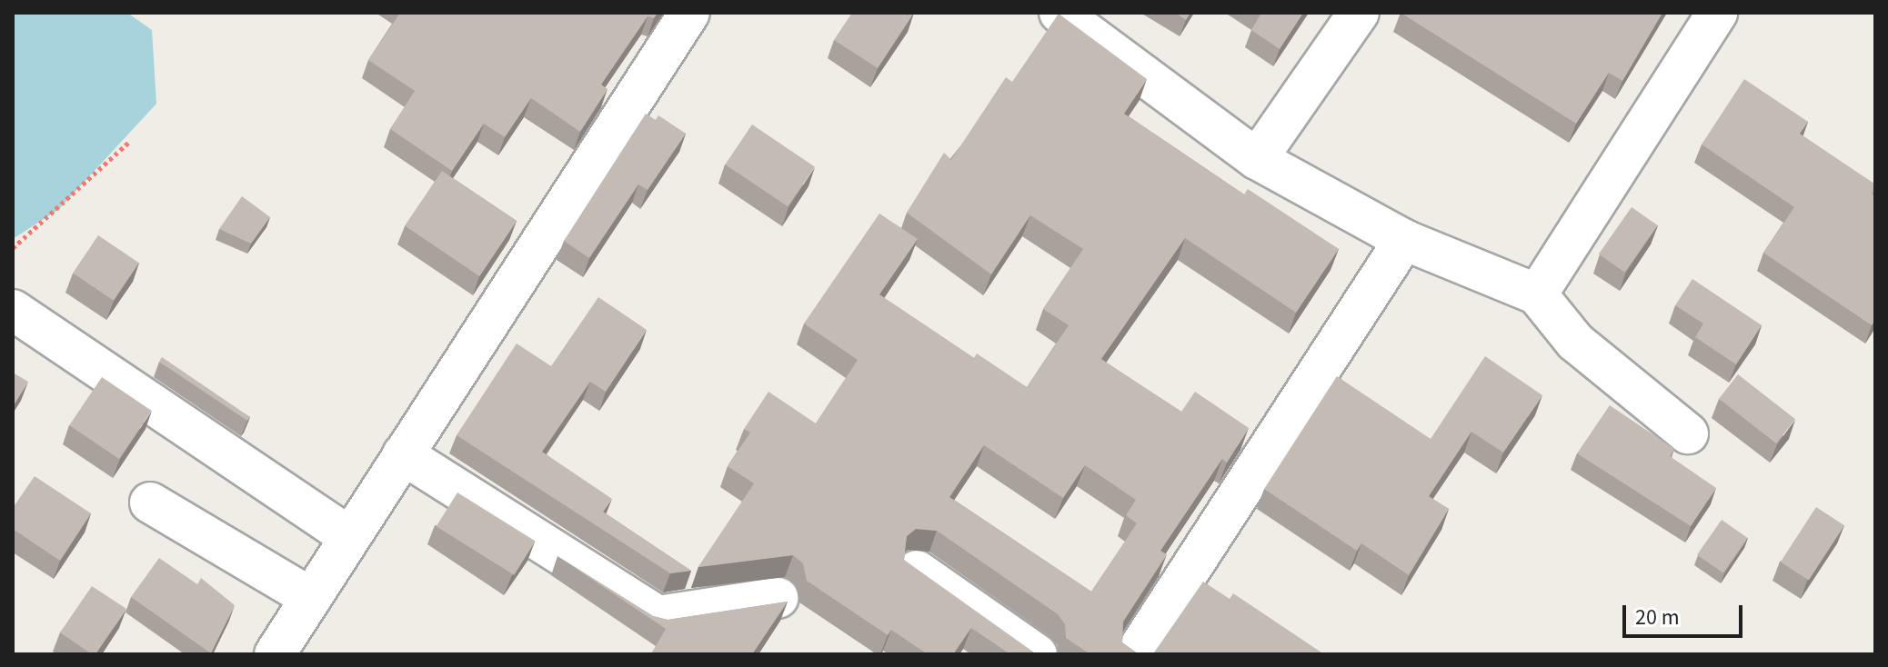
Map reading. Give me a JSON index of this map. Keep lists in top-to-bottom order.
{
  "scale_bar": "20 m"
}
